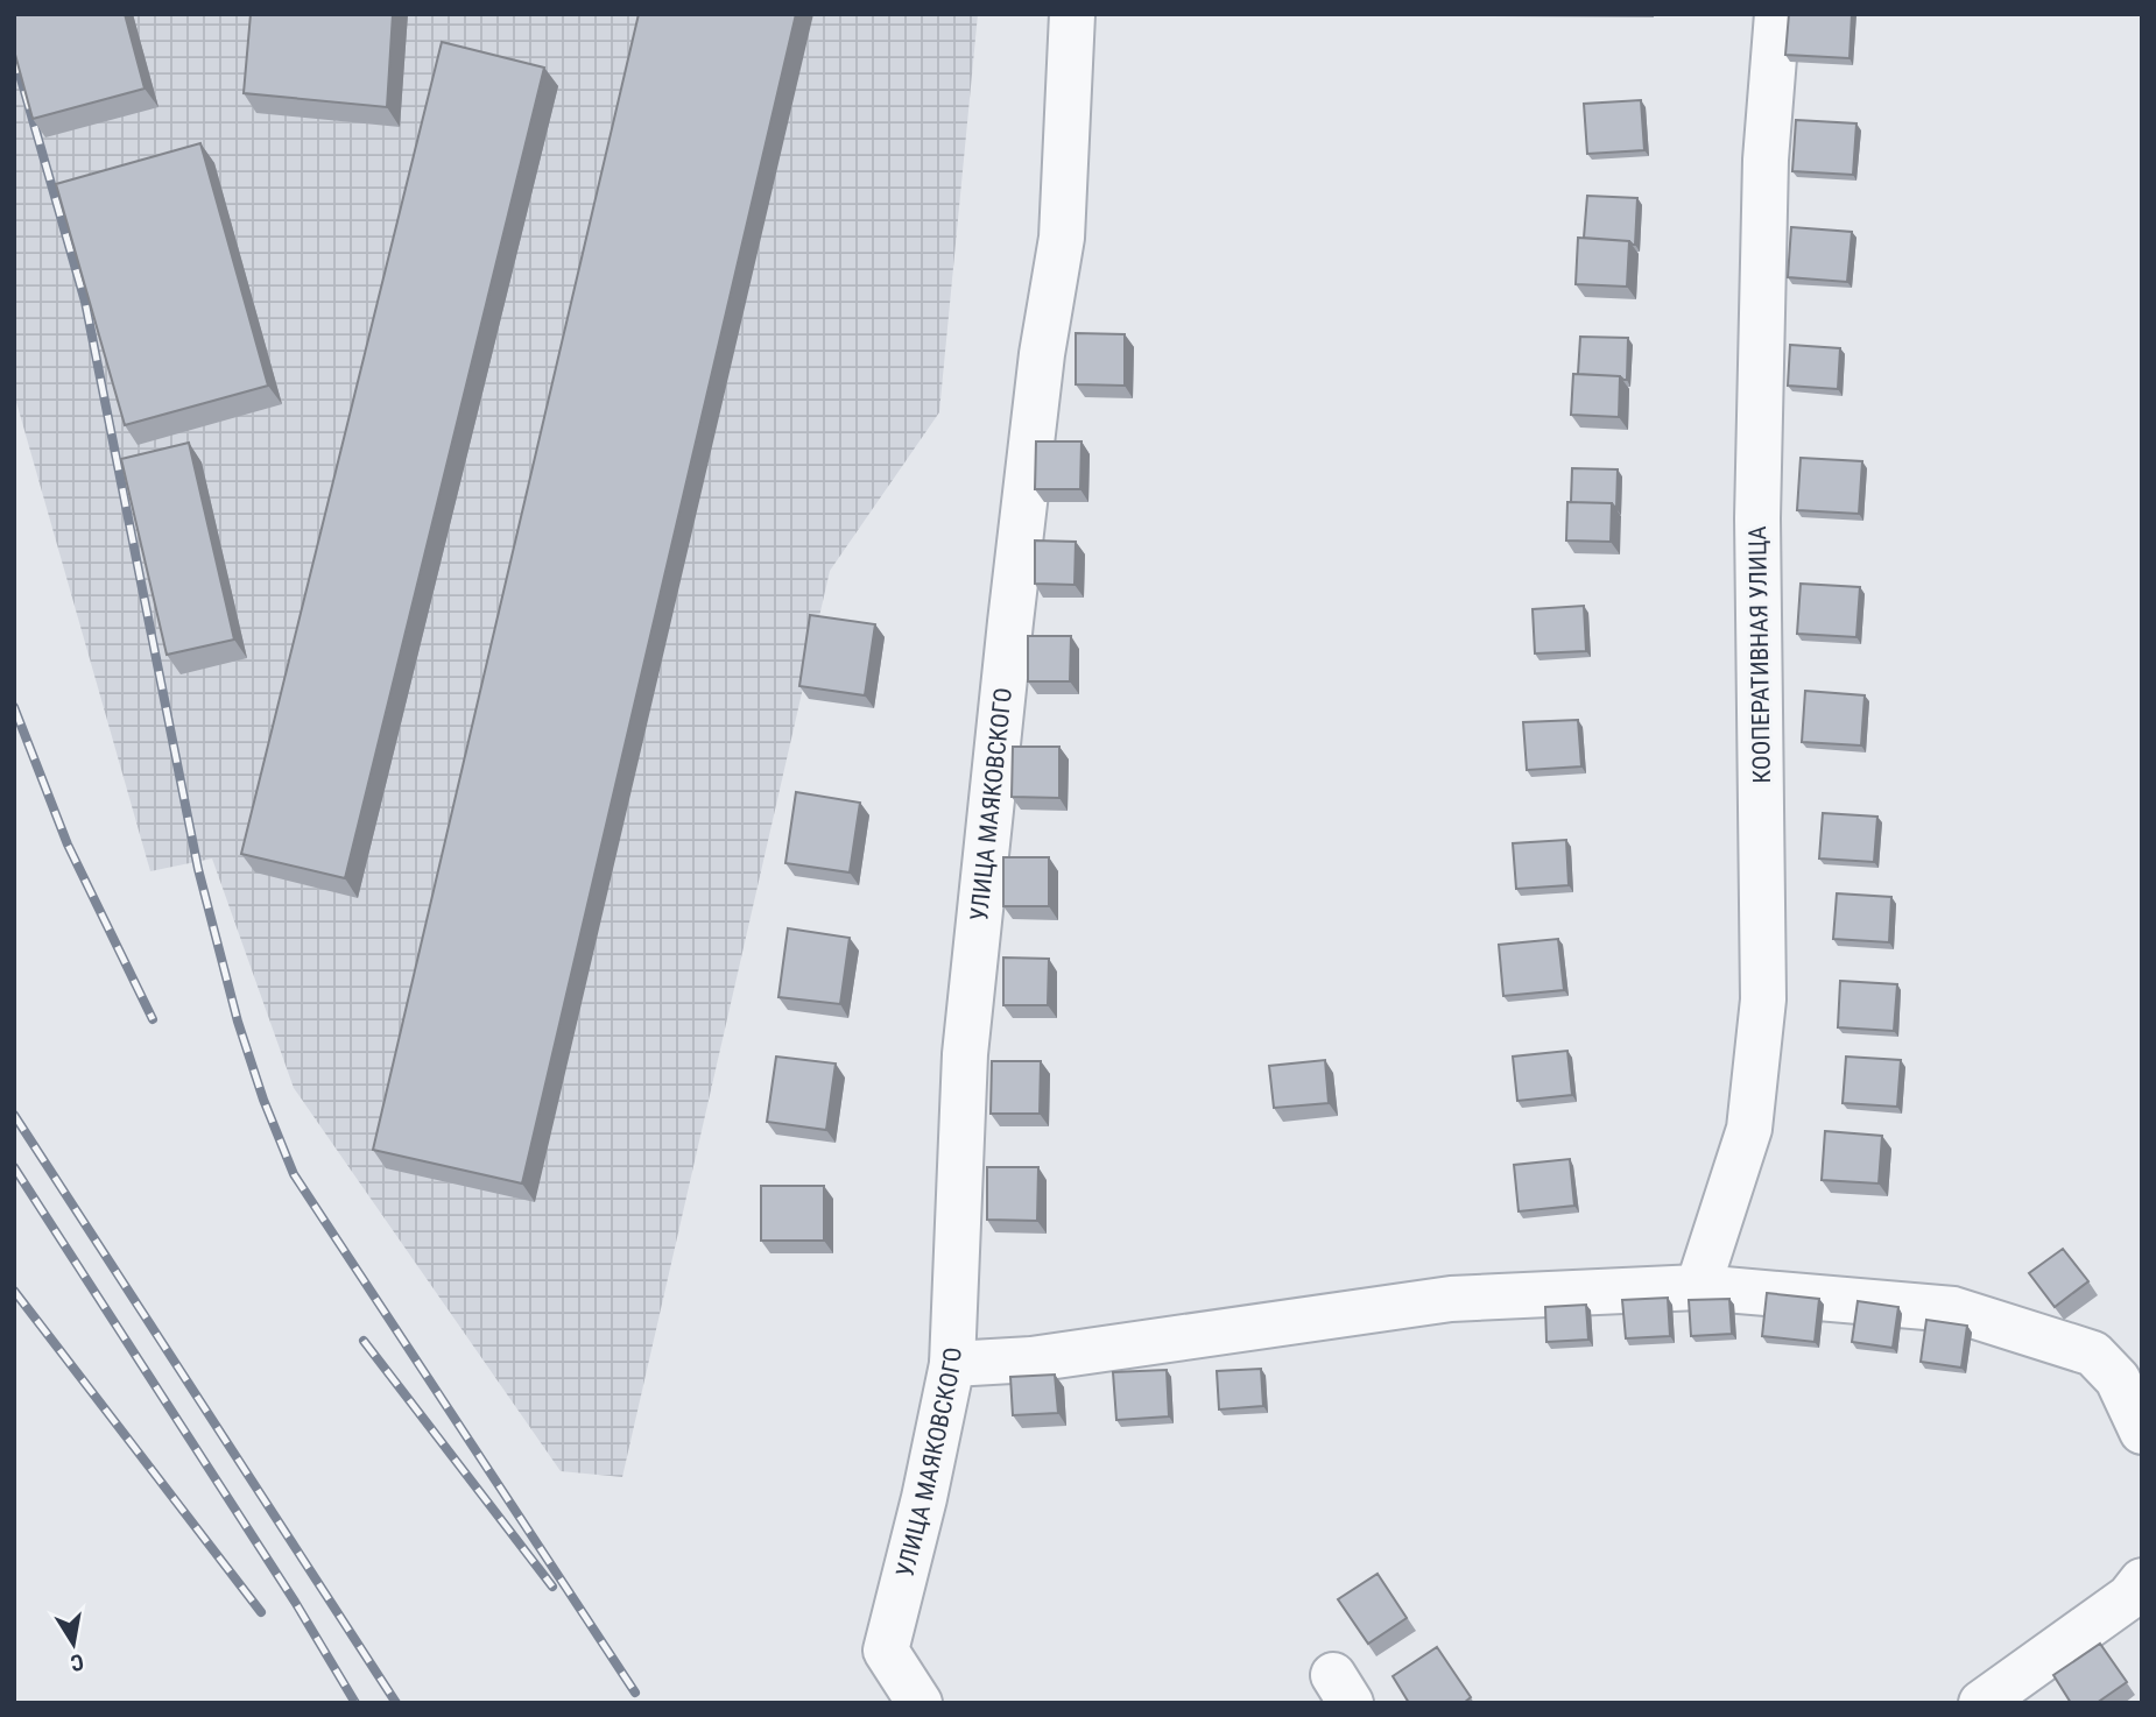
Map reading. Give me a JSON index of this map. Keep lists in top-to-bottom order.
{
  "streets": {
    "street": ["КООПЕРАТИВНАЯ УЛИЦА", "УЛИЦА МАЯКОВСКОГО"]
  },
  "north": "bottom"
}
